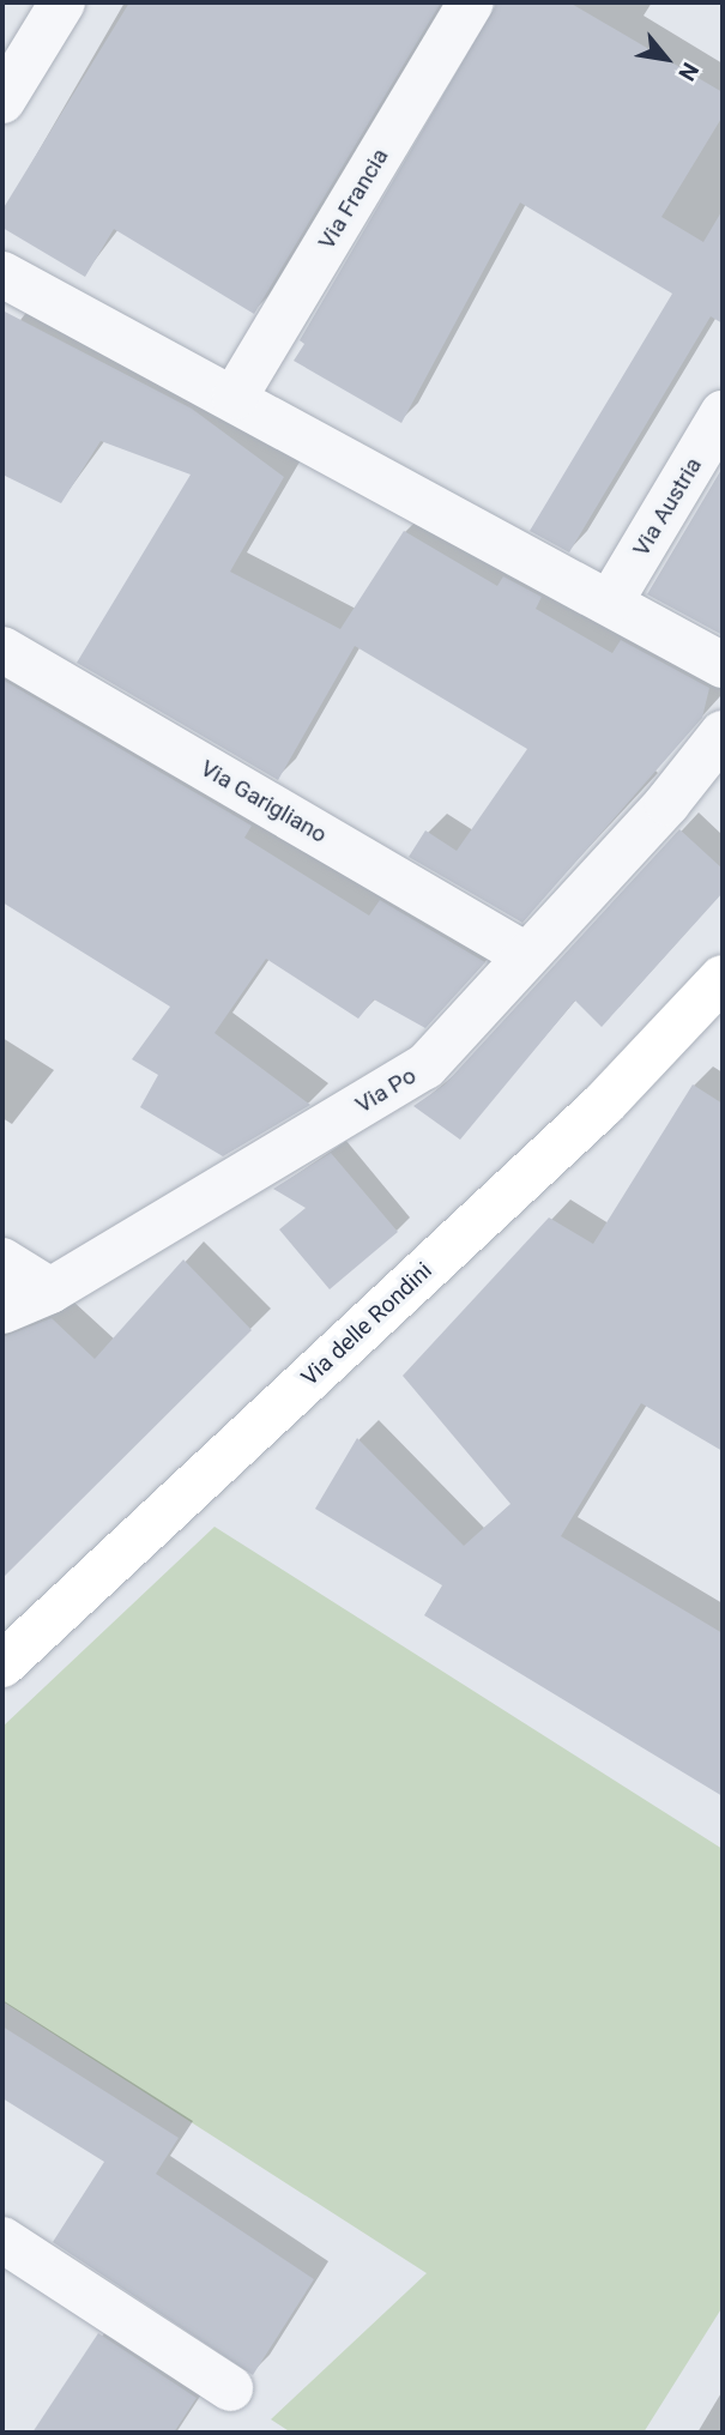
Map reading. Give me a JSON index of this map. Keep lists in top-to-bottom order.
{
  "streets": {
    "street": [
      "Via Francia",
      "Via Austria",
      "Via Garigliano",
      "Via Po",
      "Via delle Rondini"
    ]
  },
  "crossings": [
    ["Via Garigliano", "Via Po"]
  ],
  "north": "bottom right"
}
